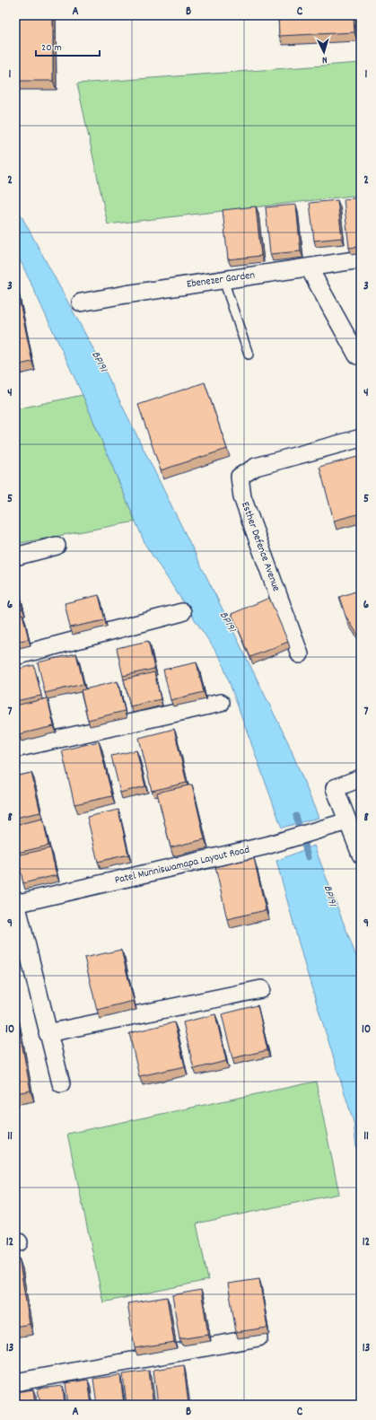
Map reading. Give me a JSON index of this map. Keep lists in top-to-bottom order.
{
  "streets": {
    "street": ["Ebenezer Garden", "Esther Defence Avenue", "Patel Munniswamapa Layout Road"]
  },
  "water": ["BP191"],
  "scale_bar": "20 m",
  "north": "bottom",
  "grid": {
    "columns": ["A", "B", "C"],
    "rows": [
      "1",
      "2",
      "3",
      "4",
      "5",
      "6",
      "7",
      "8",
      "9",
      "10",
      "11",
      "12",
      "13"
    ]
  }
}
